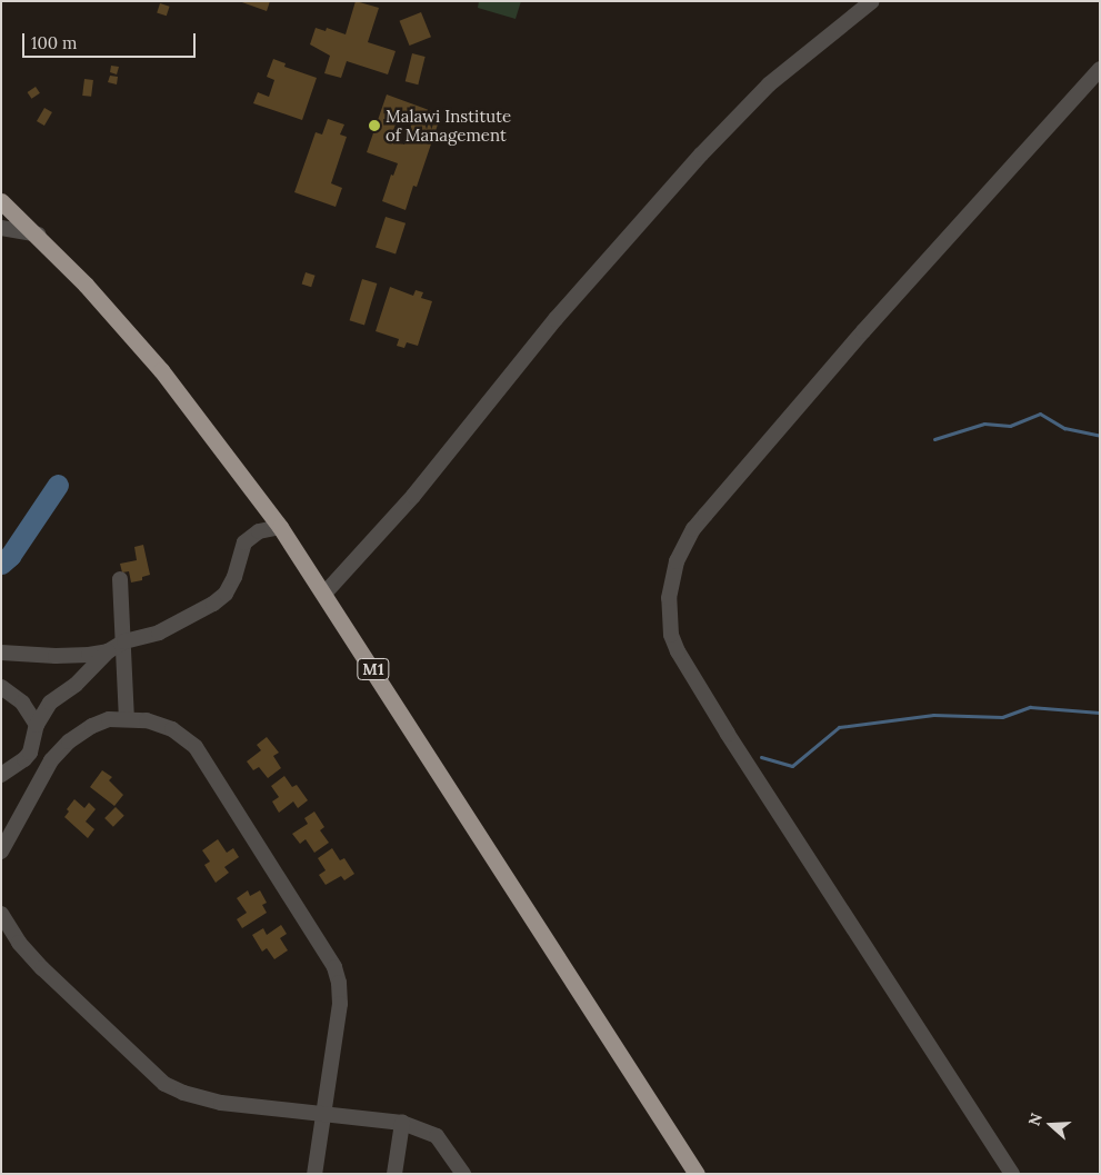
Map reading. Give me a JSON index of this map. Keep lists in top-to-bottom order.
{
  "streets": {
    "highway": ["M1"]
  },
  "places": ["Malawi Institute of Management"],
  "scale_bar": "100 m",
  "north": "left"
}
